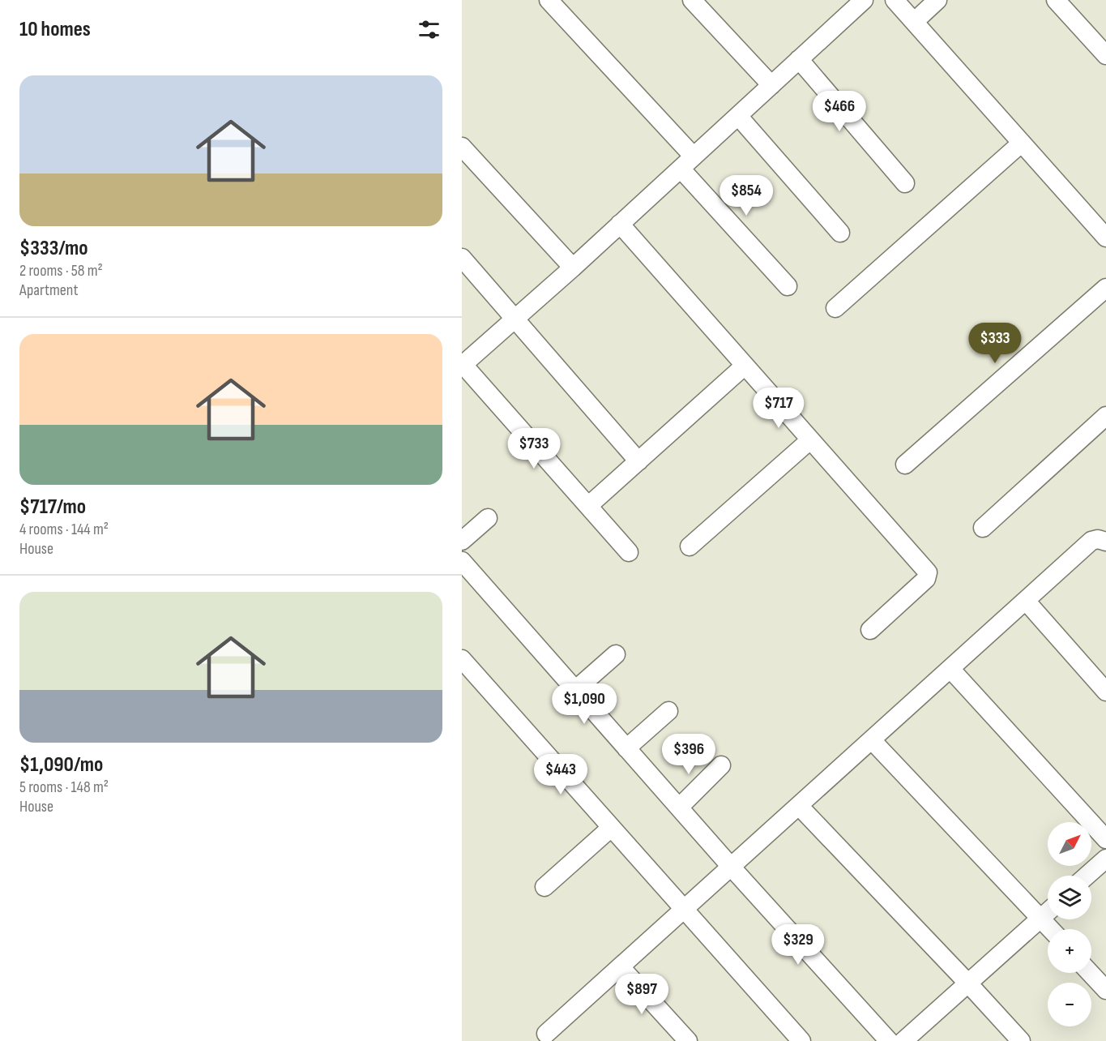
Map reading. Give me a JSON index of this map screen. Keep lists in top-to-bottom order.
{
  "north": "top right",
  "page": {
    "heading": "10 homes",
    "list": [
      {
        "name": "$333/mo",
        "note": "2 rooms · 58 m² · Apartment"
      },
      {
        "name": "$717/mo",
        "note": "4 rooms · 144 m² · House"
      },
      {
        "name": "$1,090/mo",
        "note": "5 rooms · 148 m² · House"
      }
    ],
    "price": [
      "$466",
      "$854",
      "$333",
      "$717",
      "$733",
      "$1,090",
      "$396",
      "$443",
      "$329",
      "$897"
    ],
    "map_buttons": ["+", "−"]
  }
}
